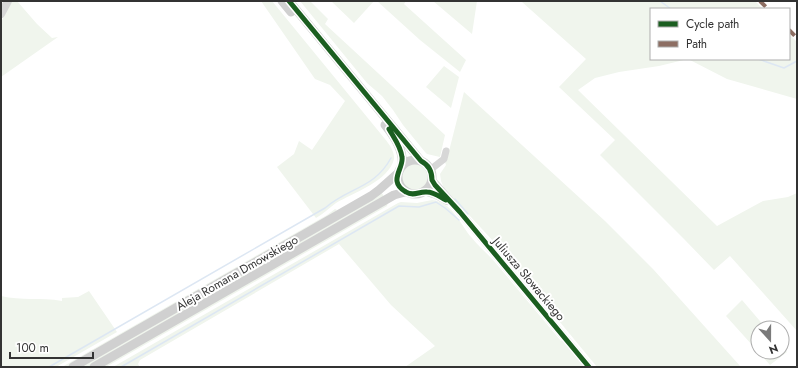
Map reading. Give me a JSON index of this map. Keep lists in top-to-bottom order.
{
  "streets": {
    "main road": ["Aleja Romana Dmowskiego"],
    "street": ["Juliusza Słowackiego"]
  },
  "crossings": [
    ["Aleja Romana Dmowskiego", "Juliusza Słowackiego"]
  ],
  "legend": ["Cycle path", "Path"],
  "scale_bar": "100 m",
  "north": "bottom"
}
